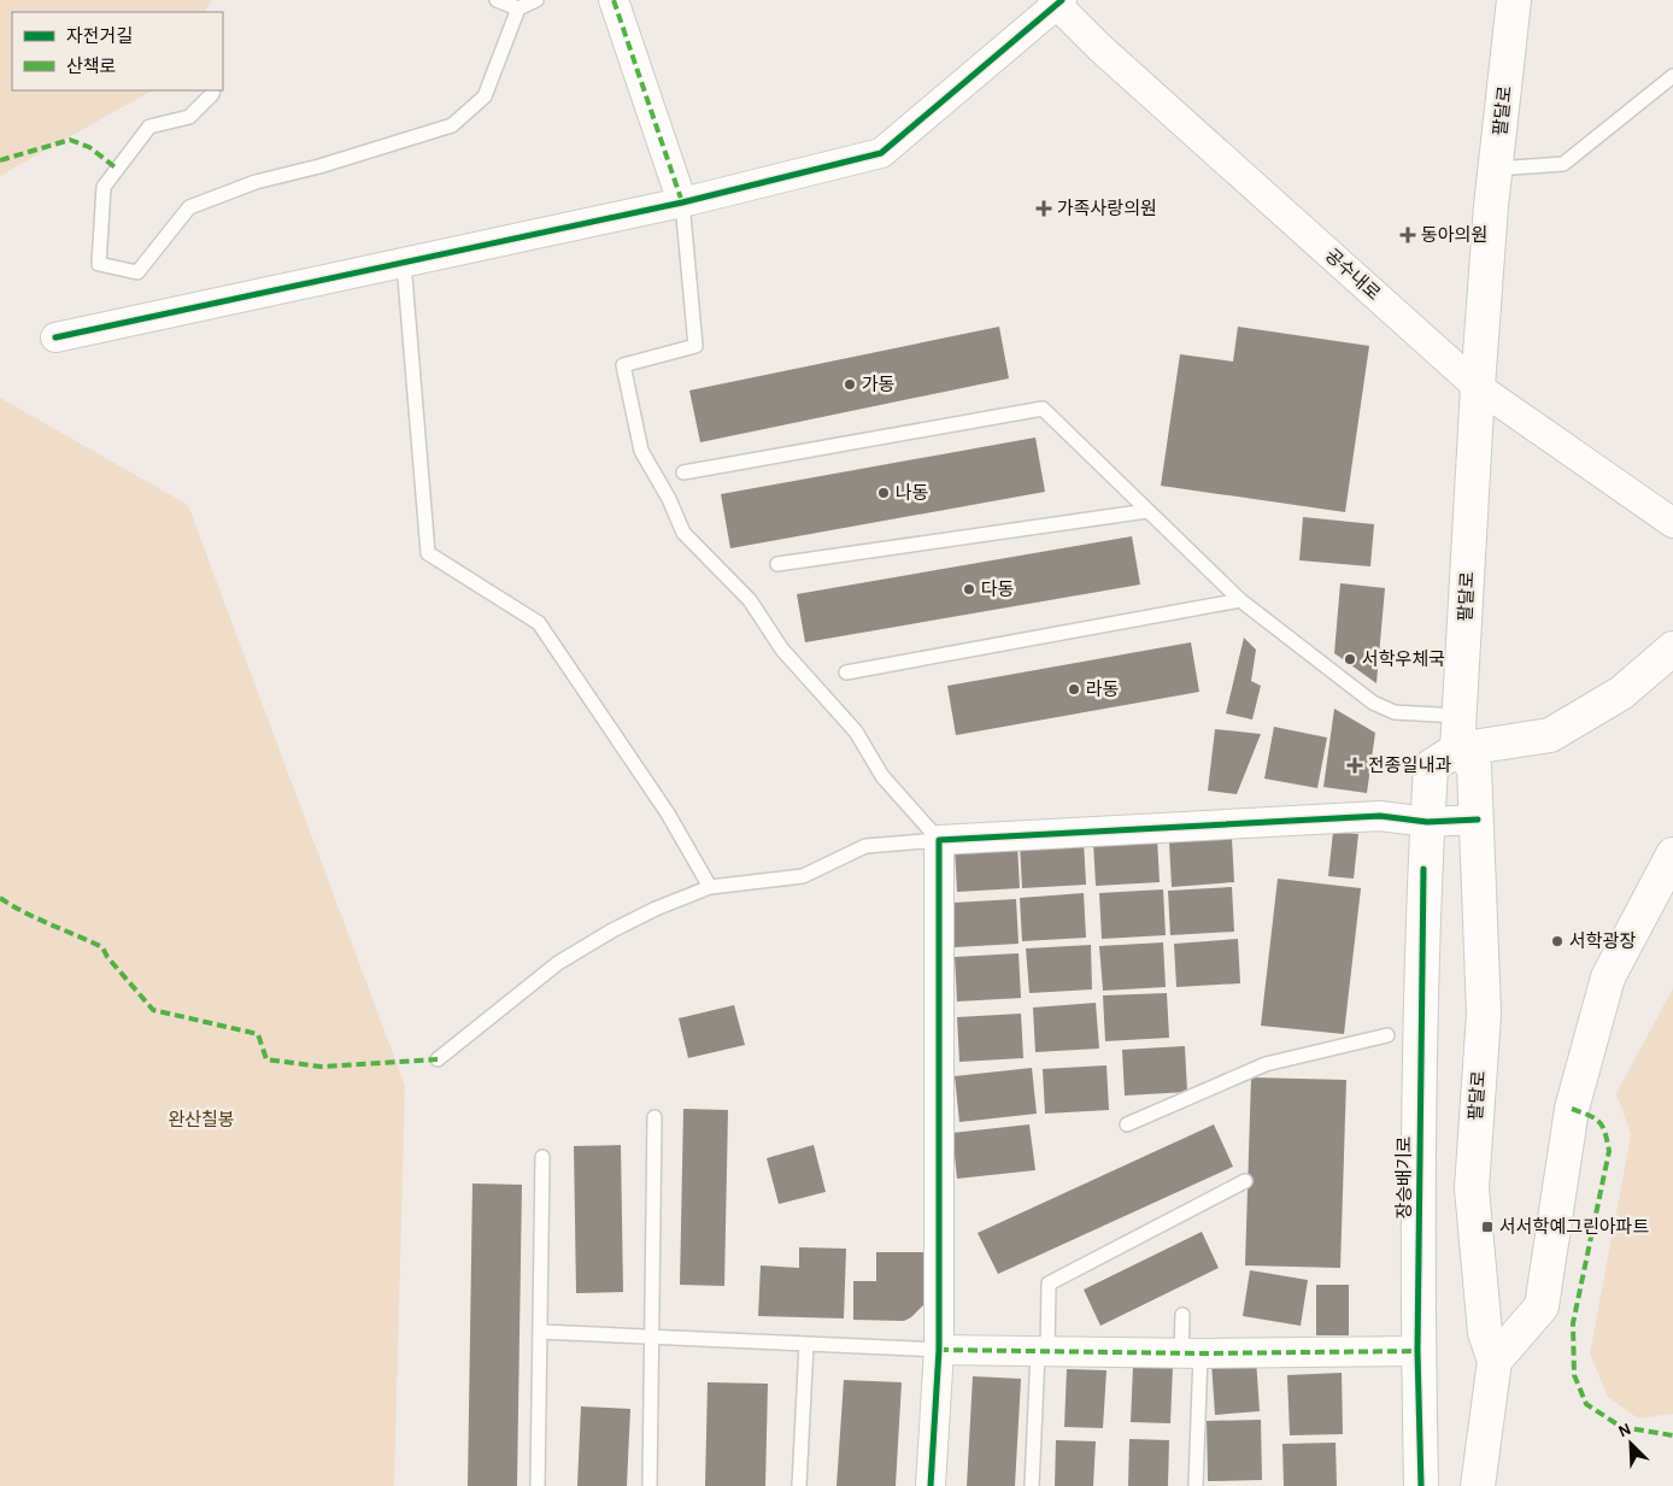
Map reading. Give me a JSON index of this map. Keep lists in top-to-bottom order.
{
  "streets": {
    "street": ["팔달로", "공수내로", "장승배기로"]
  },
  "crossings": [
    ["팔달로", "공수내로"],
    ["팔달로", "장승배기로"]
  ],
  "parks": ["완산칠봉"],
  "places": {
    "health": ["가족사랑의원", "동아의원", "전종일내과"],
    "other": [
      "가동",
      "나동",
      "다동",
      "서학우체국",
      "라동",
      "서학광장"
    ],
    "transit": ["서서학예그린아파트"]
  },
  "legend": ["자전거길", "산책로"],
  "north": "top left"
}
